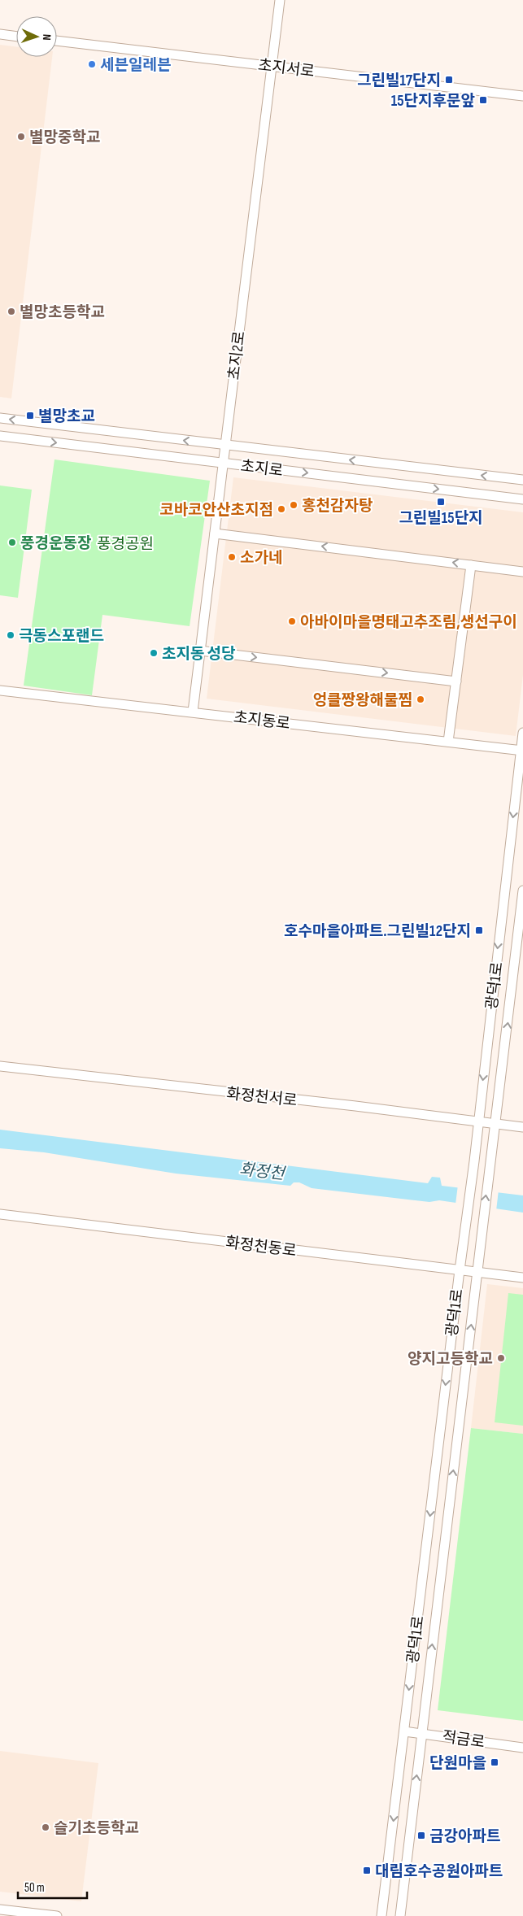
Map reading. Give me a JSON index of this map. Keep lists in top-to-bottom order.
{
  "streets": {
    "street": [
      "초지서로",
      "초지2로",
      "초지로",
      "초지동로",
      "광덕1로",
      "화정천서로",
      "화정천동로",
      "적금로"
    ]
  },
  "crossings": [
    ["초지서로", "초지2로"],
    ["초지2로", "초지로"],
    ["초지2로", "초지동로"],
    ["초지동로", "광덕1로"],
    ["광덕1로", "화정천서로"],
    ["광덕1로", "화정천동로"],
    ["광덕1로", "적금로"]
  ],
  "water": ["화정천"],
  "parks": ["풍경공원"],
  "places": {
    "other": [
      "세븐일레븐",
      "별망중학교",
      "별망초등학교",
      "홍천감자탕",
      "코바코안산초지점",
      "풍경운동장",
      "소가네",
      "아바이마을명태고추조림,생선구이",
      "극동스포랜드",
      "초지동 성당",
      "엉클짱왕해물찜",
      "양지고등학교",
      "슬기초등학교"
    ],
    "transit": [
      "그린빌17단지",
      "15단지후문앞",
      "별망초교",
      "그린빌15단지",
      "호수마을아파트.그린빌12단지",
      "단원마을",
      "금강아파트",
      "대림호수공원아파트"
    ]
  },
  "scale_bar": "50 m",
  "north": "right"
}
